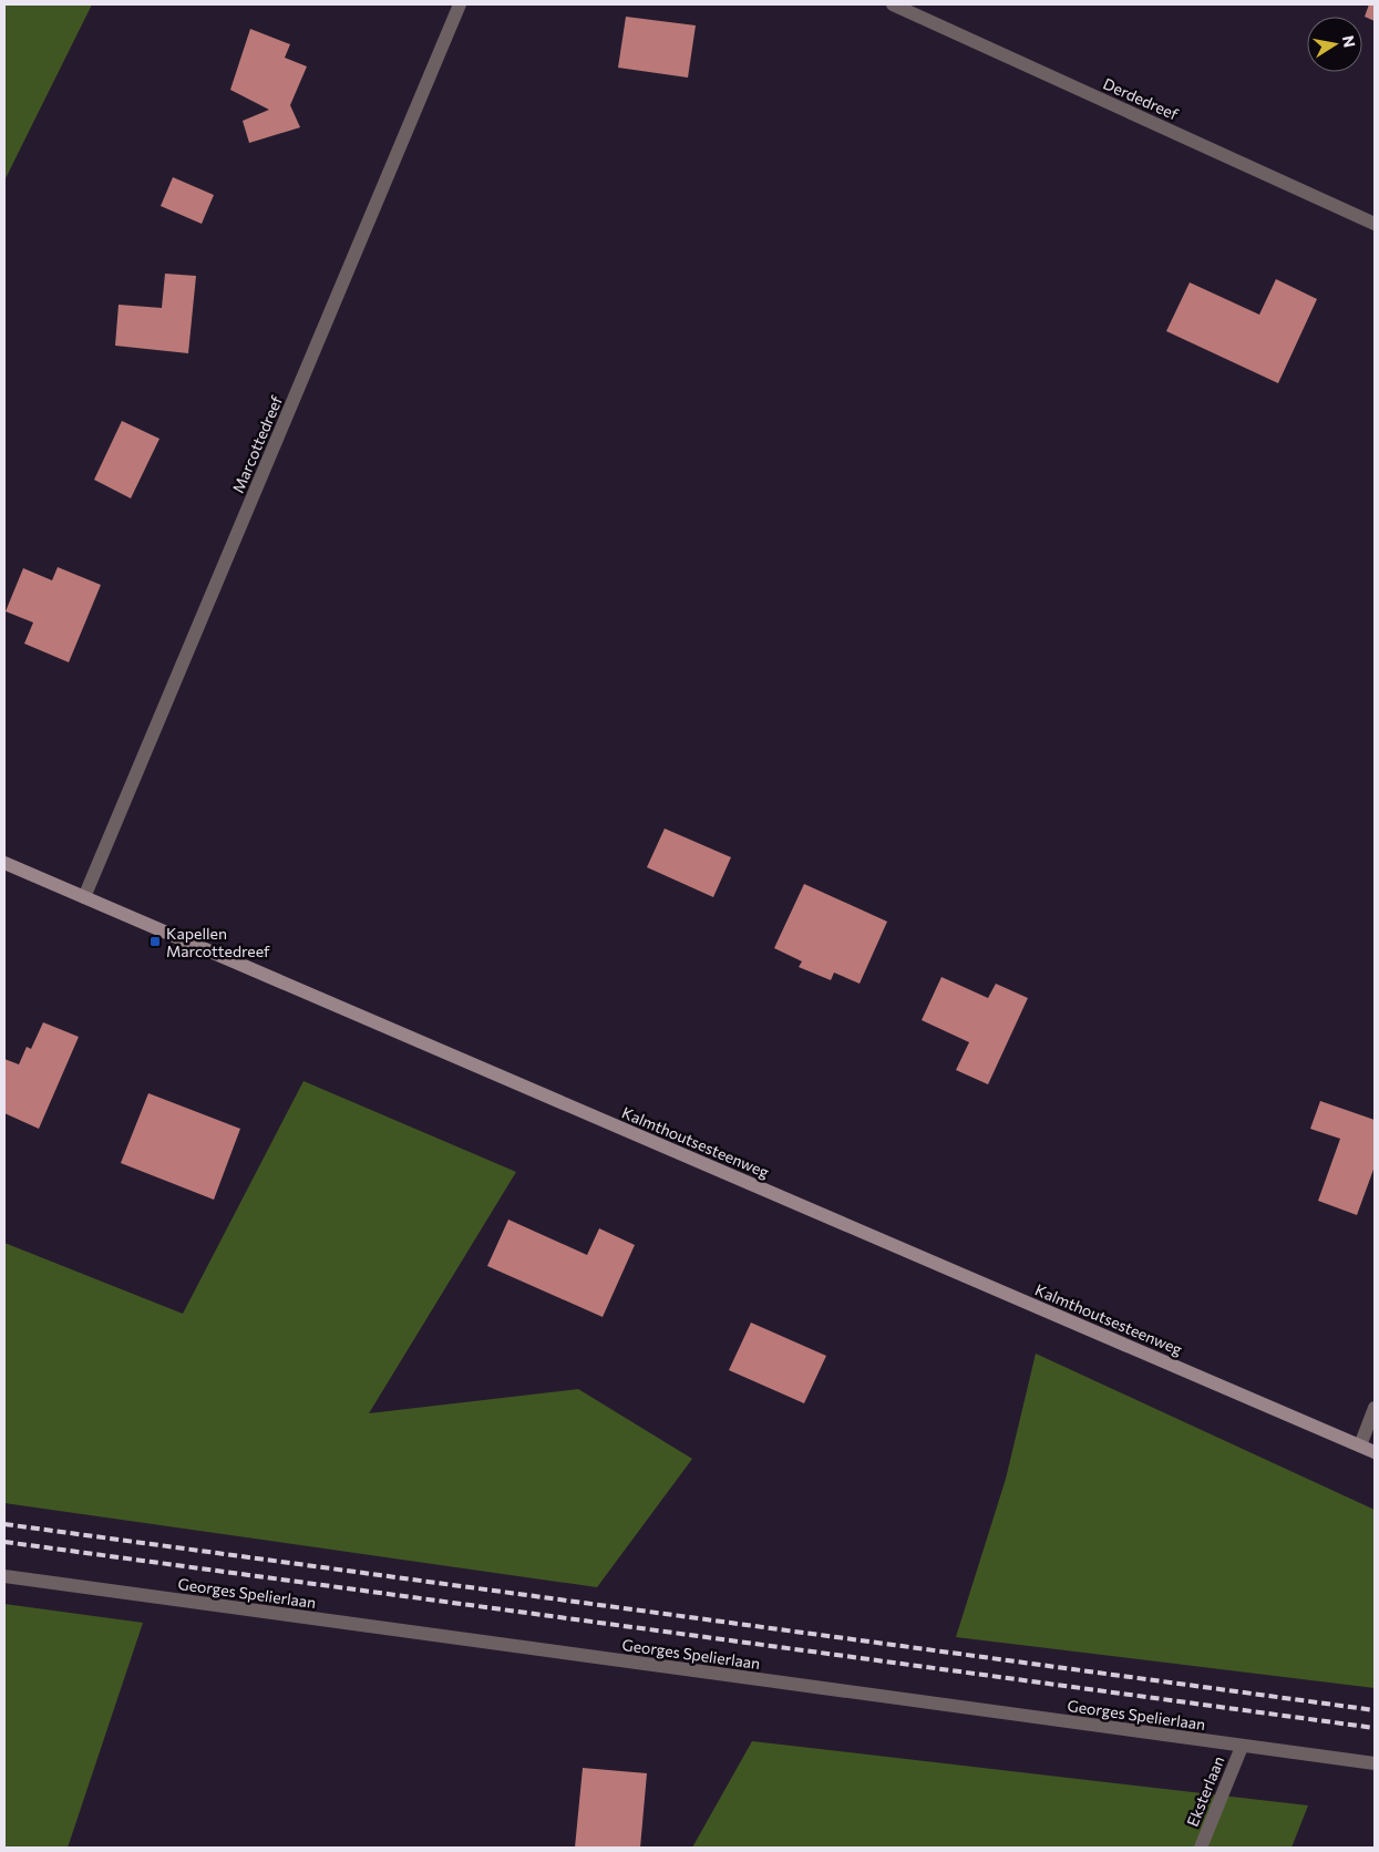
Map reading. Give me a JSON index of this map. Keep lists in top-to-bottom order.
{
  "streets": {
    "main road": ["Kalmthoutsesteenweg"],
    "street": [
      "Derdedreef",
      "Marcottedreef",
      "Georges Spelierlaan",
      "Eksterlaan"
    ]
  },
  "crossings": [
    ["Marcottedreef", "Kalmthoutsesteenweg"],
    ["Georges Spelierlaan", "Eksterlaan"]
  ],
  "places": {
    "transit": ["Kapellen Marcottedreef"]
  },
  "north": "right"
}
